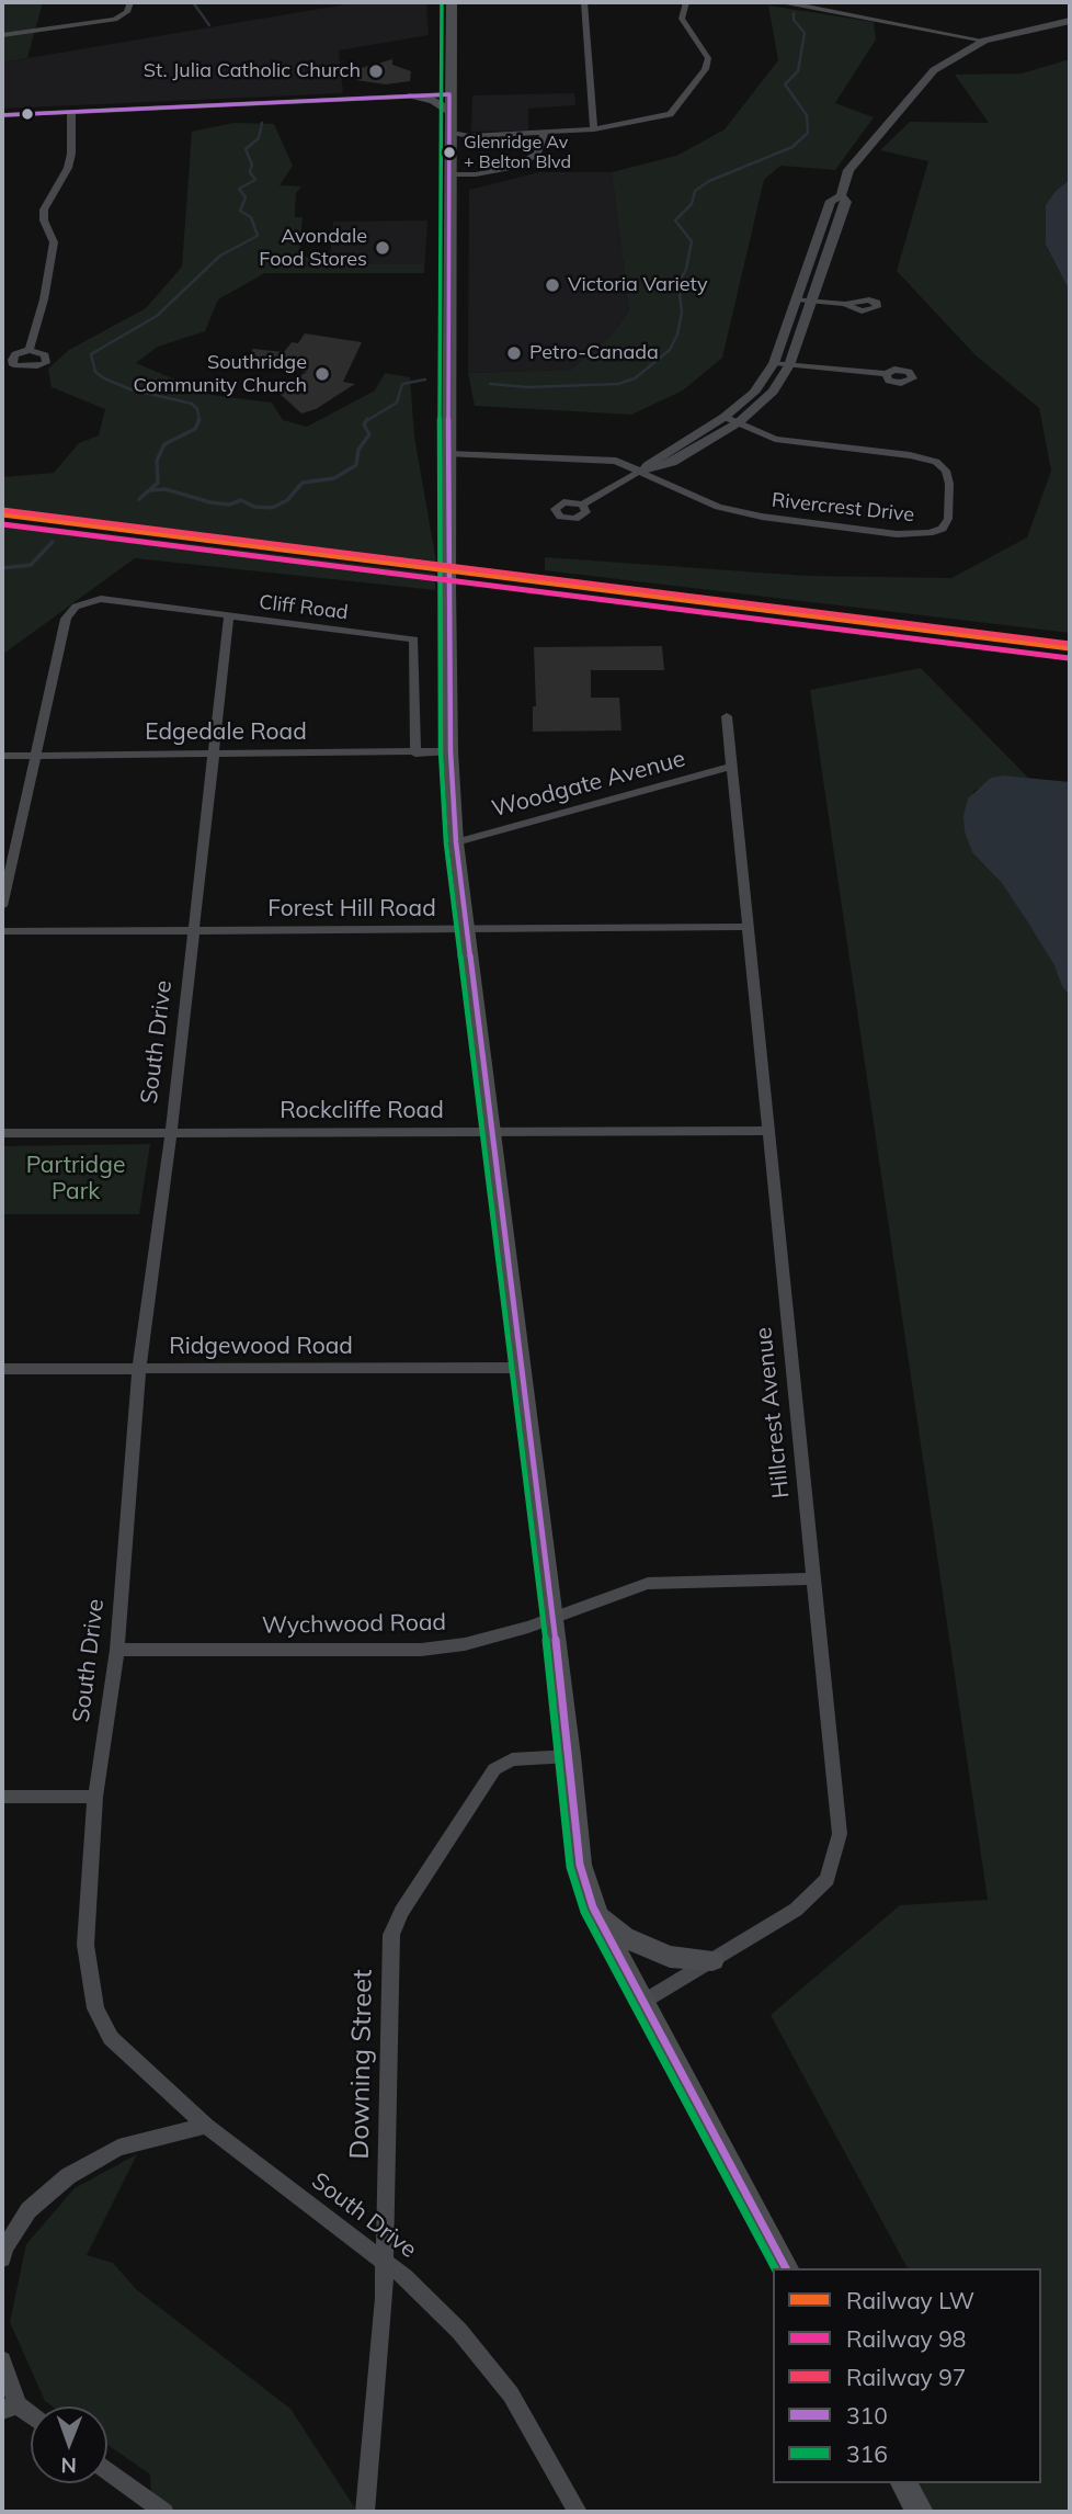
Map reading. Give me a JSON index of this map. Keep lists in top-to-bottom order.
{
  "streets": {
    "street": [
      "Rivercrest Drive",
      "Cliff Road",
      "Edgedale Road",
      "Woodgate Avenue",
      "Forest Hill Road",
      "South Drive",
      "Rockcliffe Road",
      "Ridgewood Road",
      "Hillcrest Avenue",
      "Wychwood Road",
      "Downing Street"
    ]
  },
  "crossings": [
    ["Cliff Road", "Edgedale Road"],
    ["Cliff Road", "South Drive"],
    ["Edgedale Road", "South Drive"],
    ["Woodgate Avenue", "Hillcrest Avenue"],
    ["Forest Hill Road", "South Drive"],
    ["Forest Hill Road", "Hillcrest Avenue"],
    ["South Drive", "Rockcliffe Road"],
    ["South Drive", "Ridgewood Road"],
    ["South Drive", "Wychwood Road"],
    ["South Drive", "Downing Street"],
    ["Rockcliffe Road", "Hillcrest Avenue"],
    ["Hillcrest Avenue", "Wychwood Road"]
  ],
  "parks": ["Partridge Park"],
  "places": [
    "St. Julia Catholic Church",
    "Glenridge Av + Belton Blvd",
    "Avondale Food Stores",
    "Victoria Variety",
    "Petro-Canada",
    "Southridge Community Church"
  ],
  "lines": [
    "transit line 316",
    "transit line 310",
    "rail line 97",
    "rail line LW",
    "rail line 98"
  ],
  "legend": [
    "Railway LW",
    "Railway 98",
    "Railway 97",
    "310",
    "316"
  ],
  "north": "bottom"
}
